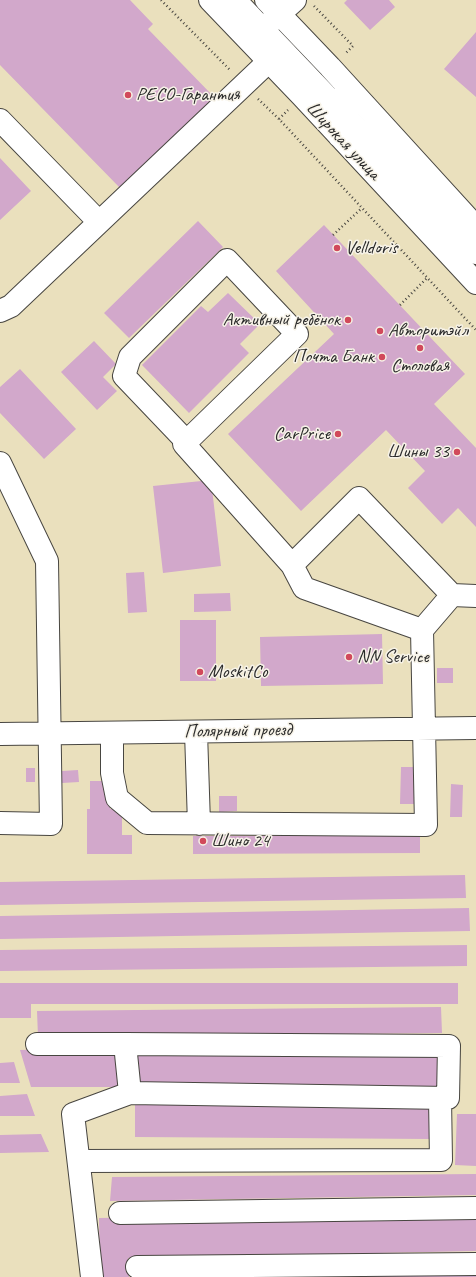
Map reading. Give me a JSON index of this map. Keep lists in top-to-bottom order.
{
  "streets": {
    "main road": ["Широкая улица", "Полярный проезд"]
  },
  "places": [
    "РЕСО-Гарантия",
    "Velldoris",
    "Активный ребёнок",
    "Авторитэйл",
    "Столовая",
    "Почта Банк",
    "CarPrice",
    "Шины 33",
    "NN Service",
    "MoskitCo",
    "Шино 24"
  ]
}
